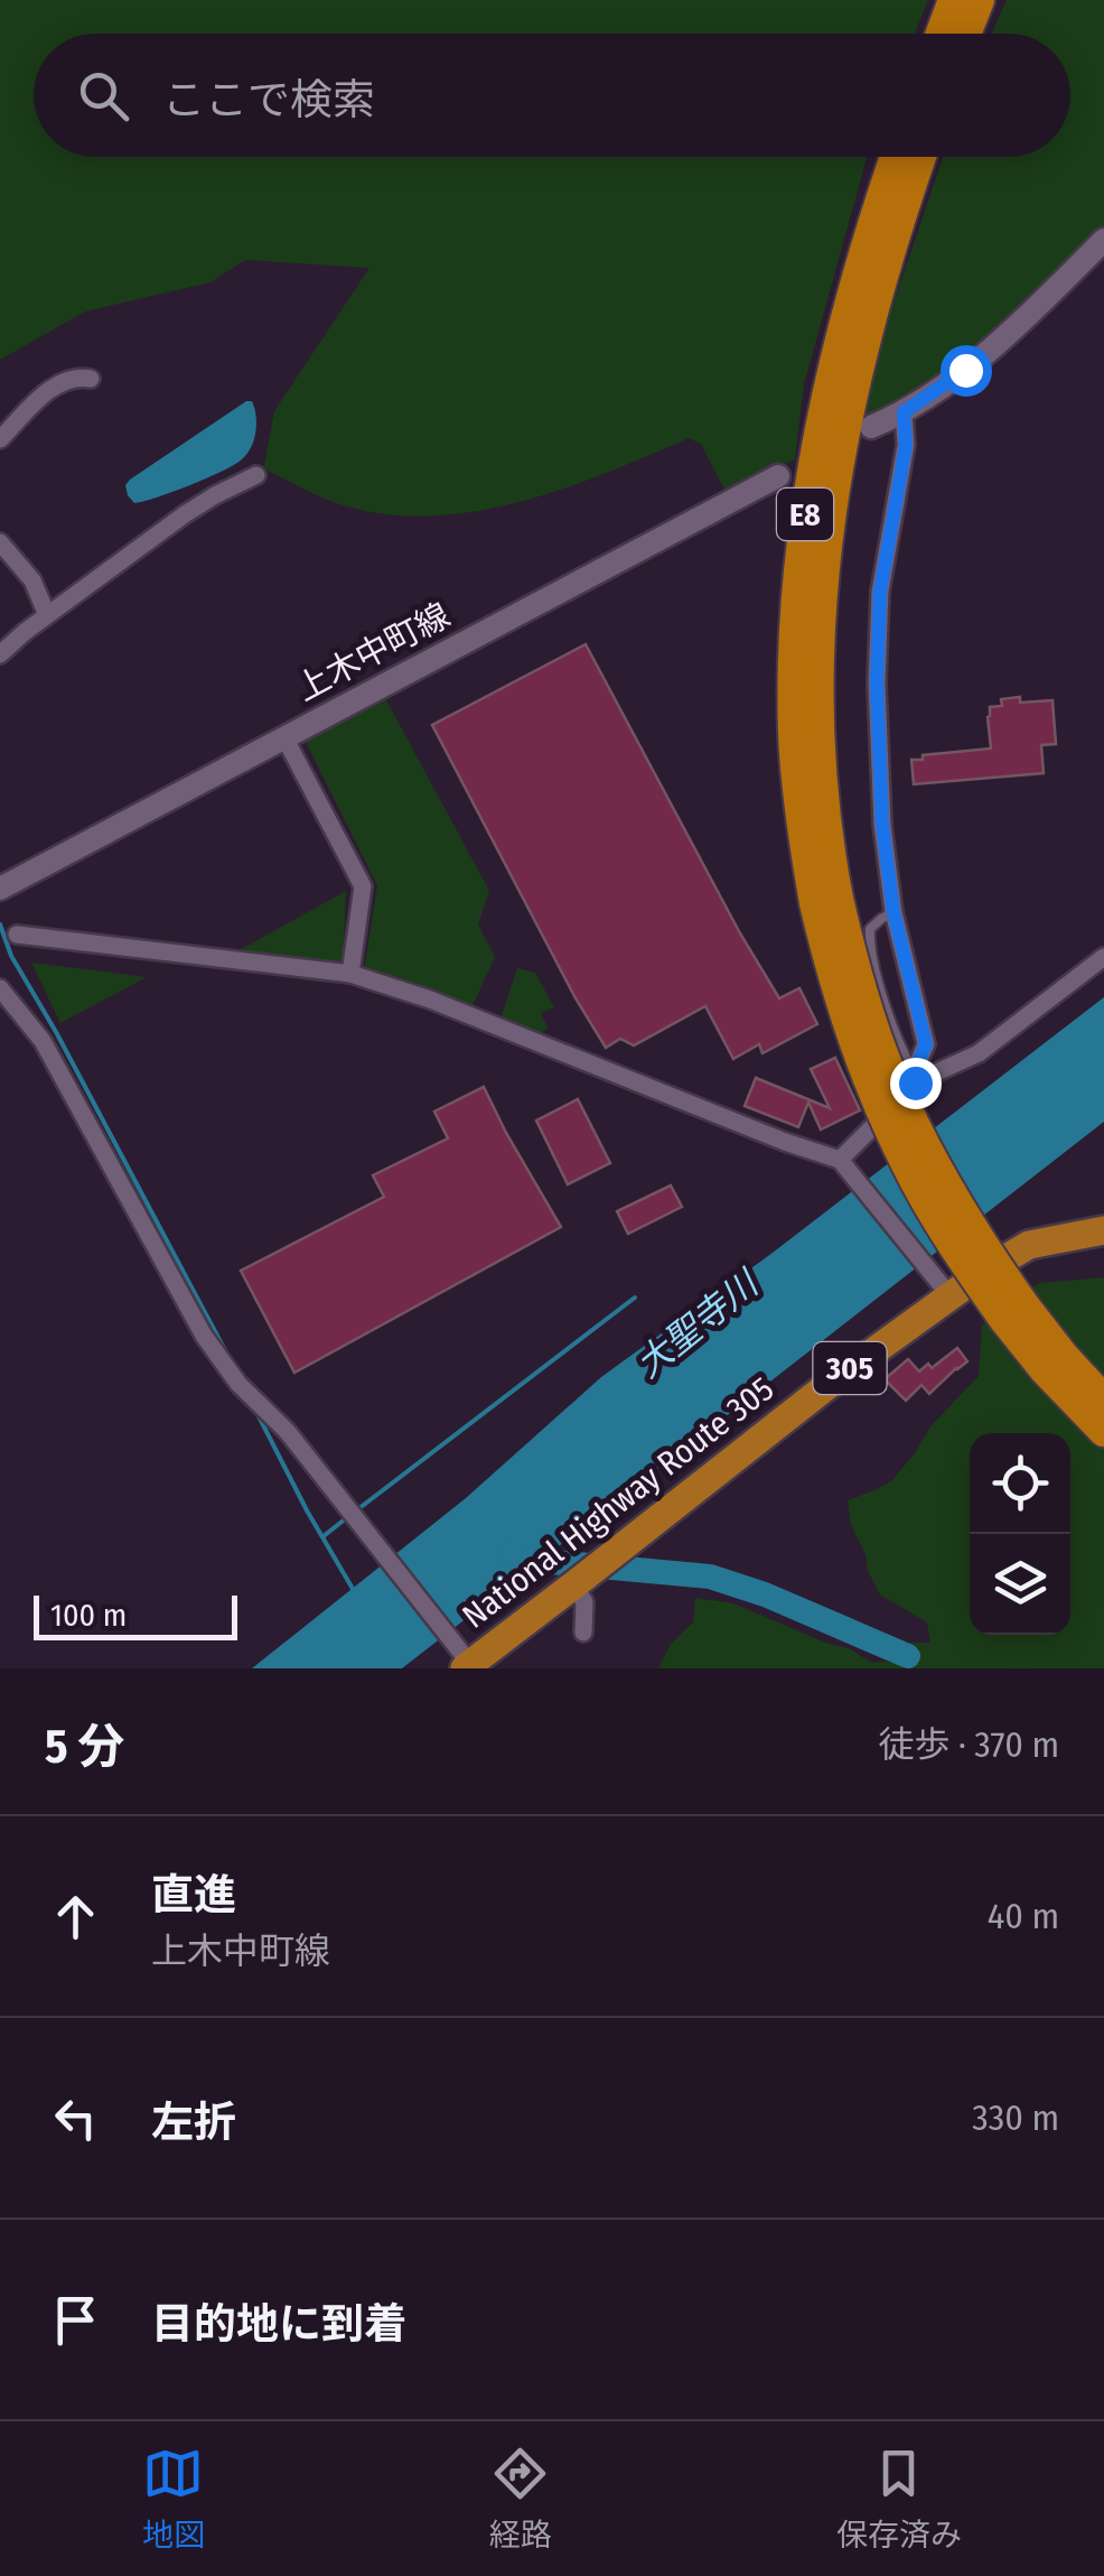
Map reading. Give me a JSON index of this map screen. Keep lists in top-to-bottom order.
{
  "streets": {
    "highway": ["E8", "305", "National Highway Route 305"],
    "main road": ["上木中町線"]
  },
  "water": ["大聖寺川"],
  "scale_bar": "100 m",
  "page": {
    "search": "ここで検索",
    "scale": "100 m",
    "heading": ["5 分", "徒歩 · 370 m"],
    "list": [
      ["直進", "上木中町線", "40 m"],
      ["左折", "330 m"],
      "目的地に到着"
    ],
    "nav": ["地図", "経路", "保存済み"]
  }
}
